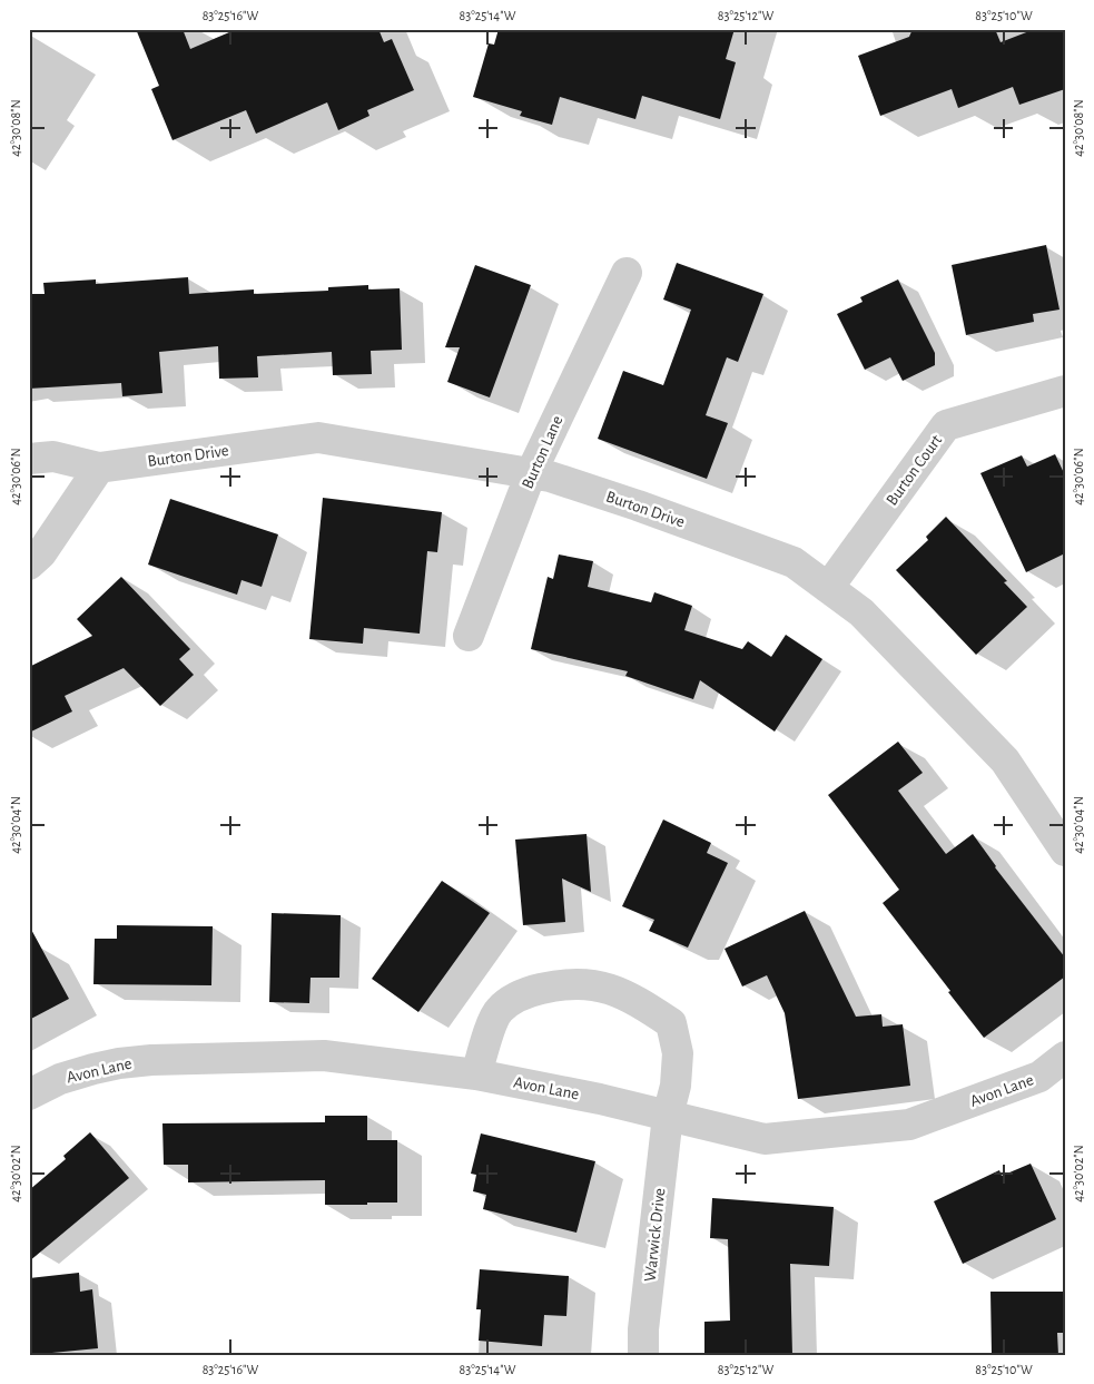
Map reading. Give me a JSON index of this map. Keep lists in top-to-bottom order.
{
  "streets": {
    "street": [
      "Burton Lane",
      "Burton Drive",
      "Burton Court",
      "Avon Lane",
      "Warwick Drive"
    ]
  },
  "crossings": [
    ["Burton Lane", "Burton Drive"],
    ["Burton Drive", "Burton Court"],
    ["Avon Lane", "Warwick Drive"]
  ],
  "coordinates": [
    "83°25'16\"W",
    "83°25'14\"W",
    "83°25'12\"W",
    "83°25'10\"W",
    "42°30'08\"N",
    "42°30'06\"N",
    "42°30'04\"N",
    "42°30'02\"N"
  ]
}
